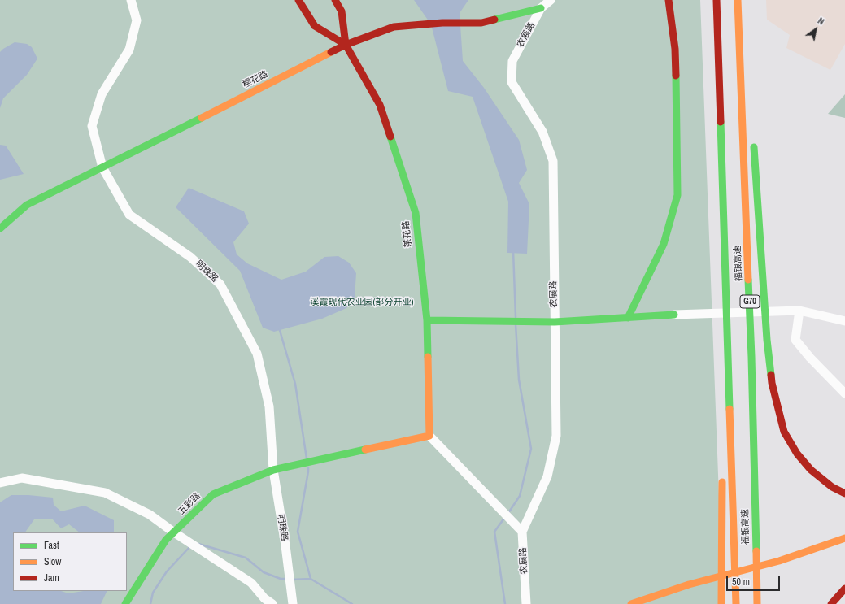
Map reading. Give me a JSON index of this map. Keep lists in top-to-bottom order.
{
  "streets": {
    "main road": [
      "樱花路",
      "茶花路",
      "福银高速",
      "G70",
      "五彩路"
    ],
    "street": ["农展路", "明珠路"]
  },
  "crossings": [
    ["农展路", "樱花路"],
    ["樱花路", "茶花路"],
    ["樱花路", "明珠路"],
    ["茶花路", "五彩路"],
    ["明珠路", "五彩路"]
  ],
  "parks": ["溪霞现代农业园(部分开业)"],
  "legend": ["Fast", "Slow", "Jam"],
  "scale_bar": "50 m",
  "north": "top right"
}
